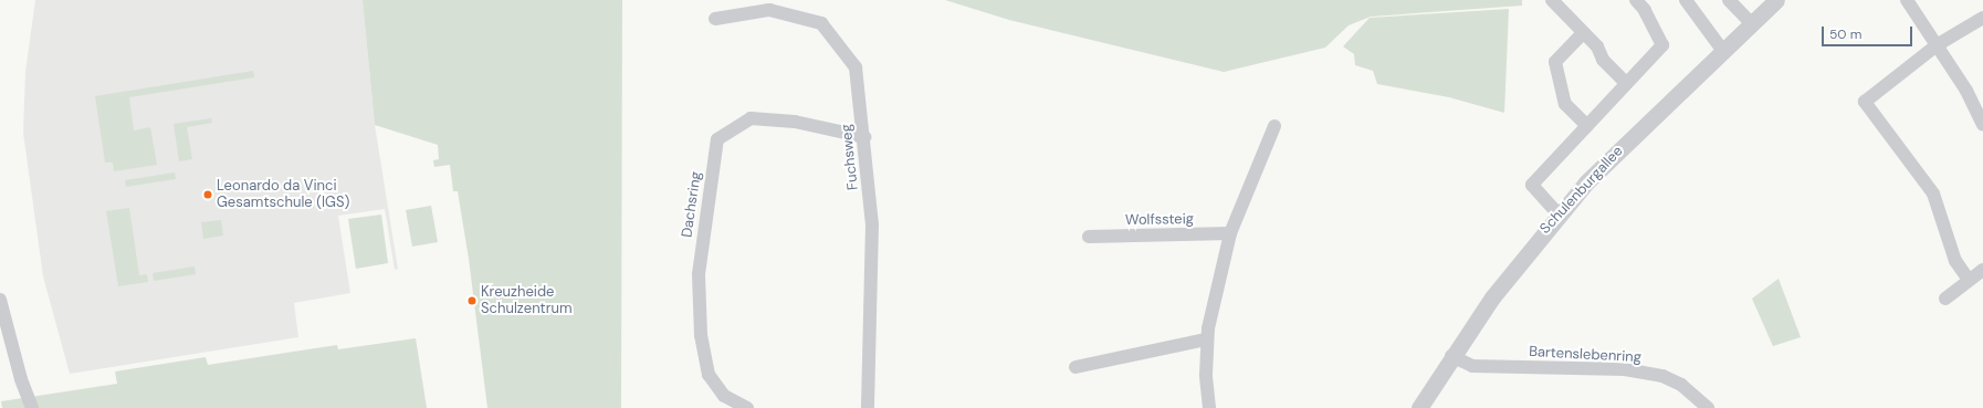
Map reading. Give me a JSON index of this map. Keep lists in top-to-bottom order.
{
  "streets": {
    "street": [
      "Fuchsweg",
      "Schulenburgallee",
      "Dachsring",
      "Wolfssteig",
      "Bartenslebenring"
    ]
  },
  "crossings": [
    ["Fuchsweg", "Dachsring"],
    ["Schulenburgallee", "Bartenslebenring"]
  ],
  "places": ["Leonardo da Vinci Gesamtschule (IGS)", "Kreuzheide Schulzentrum"],
  "scale_bar": "50 m"
}
